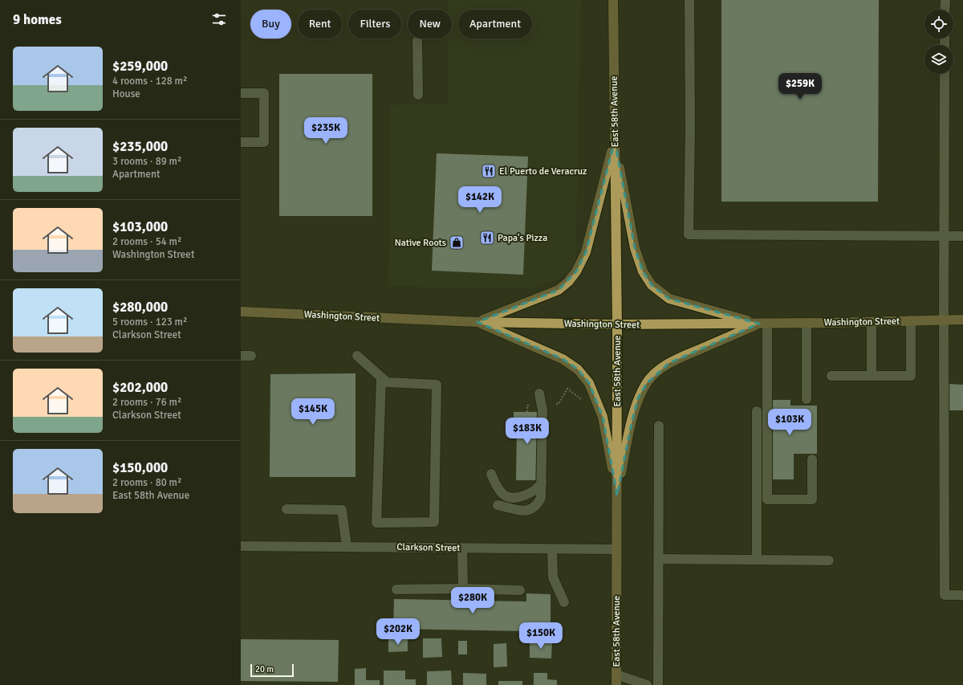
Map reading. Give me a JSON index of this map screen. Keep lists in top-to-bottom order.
{
  "streets": {
    "main road": ["East 58th Avenue", "Washington Street"],
    "street": ["Clarkson Street"]
  },
  "crossings": [
    ["East 58th Avenue", "Washington Street"],
    ["East 58th Avenue", "Clarkson Street"]
  ],
  "places": {
    "restaurant": ["El Puerto de Veracruz", "Papa's Pizza"],
    "shop": ["Native Roots"]
  },
  "scale_bar": "20 m",
  "page": {
    "heading": "9 homes",
    "chip": [
      "Buy",
      "Rent",
      "Filters",
      "New",
      "Apartment"
    ],
    "list": [
      {
        "name": "$259,000",
        "note": "4 rooms · 128 m² · House"
      },
      {
        "name": "$235,000",
        "note": "3 rooms · 89 m² · Apartment"
      },
      {
        "name": "$103,000",
        "note": "2 rooms · 54 m² · Washington Street"
      },
      {
        "name": "$280,000",
        "note": "5 rooms · 123 m² · Clarkson Street"
      },
      {
        "name": "$202,000",
        "note": "2 rooms · 76 m² · Clarkson Street"
      },
      {
        "name": "$150,000",
        "note": "2 rooms · 80 m² · East 58th Avenue"
      }
    ],
    "price": [
      "$259K",
      "$235K",
      "$142K",
      "$145K",
      "$103K",
      "$183K",
      "$280K",
      "$202K",
      "$150K"
    ],
    "scale": "20 m"
  }
}
